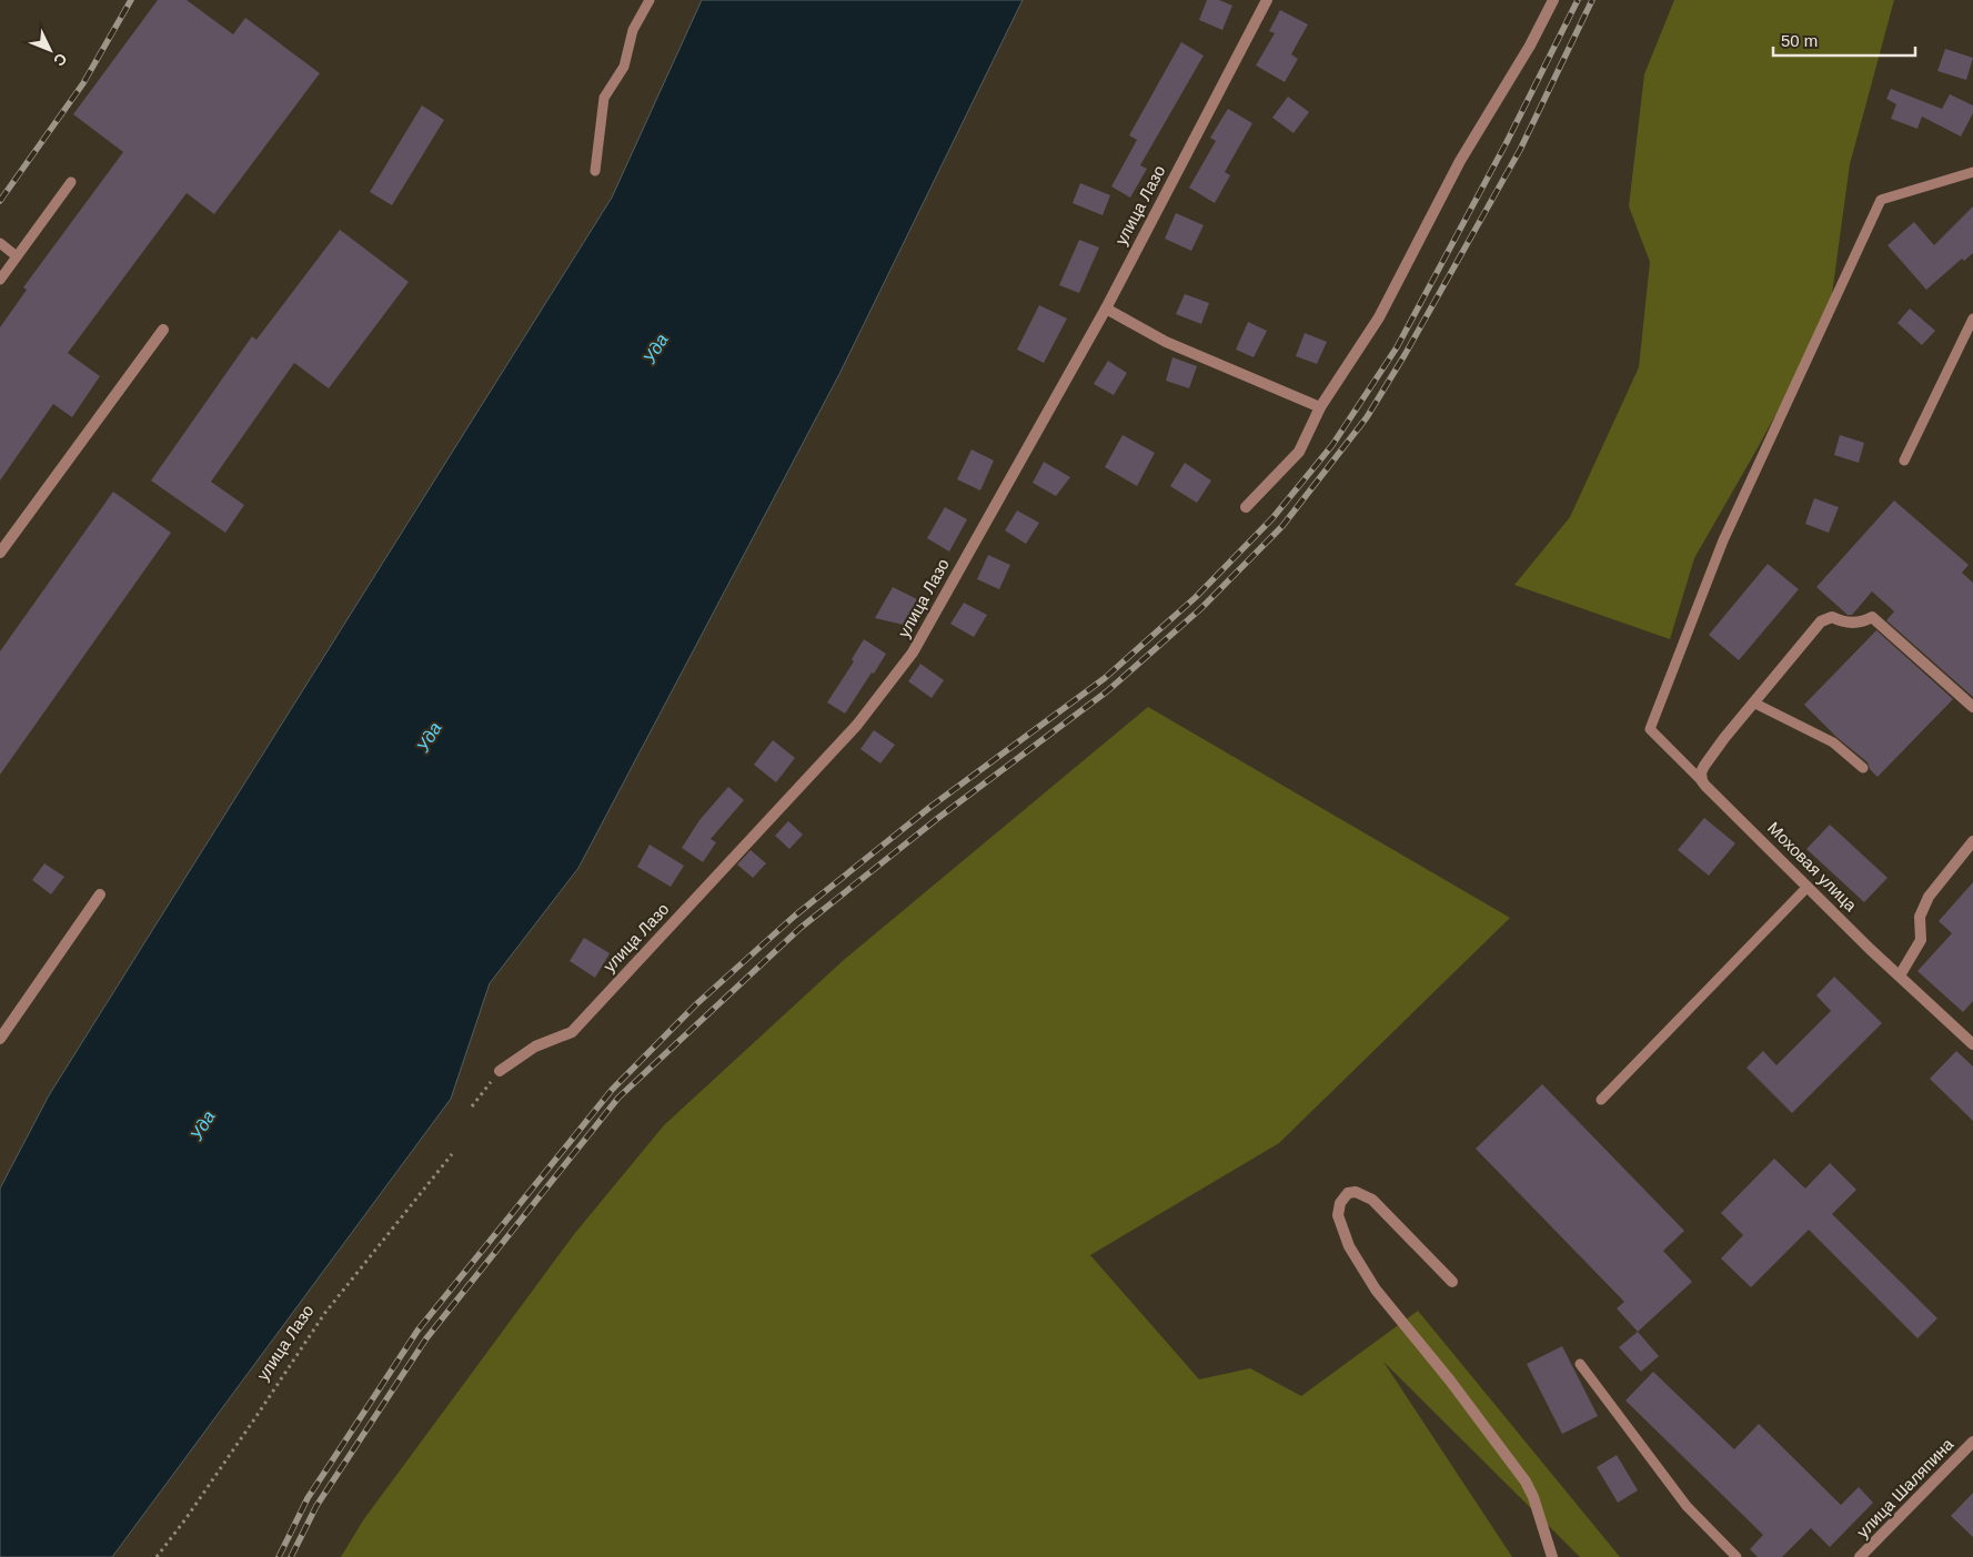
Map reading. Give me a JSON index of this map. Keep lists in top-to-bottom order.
{
  "streets": {
    "street": ["улица Лазо", "Моховая улица", "улица Шаляпина"]
  },
  "water": ["Уда"],
  "scale_bar": "50 m",
  "north": "bottom right"
}
